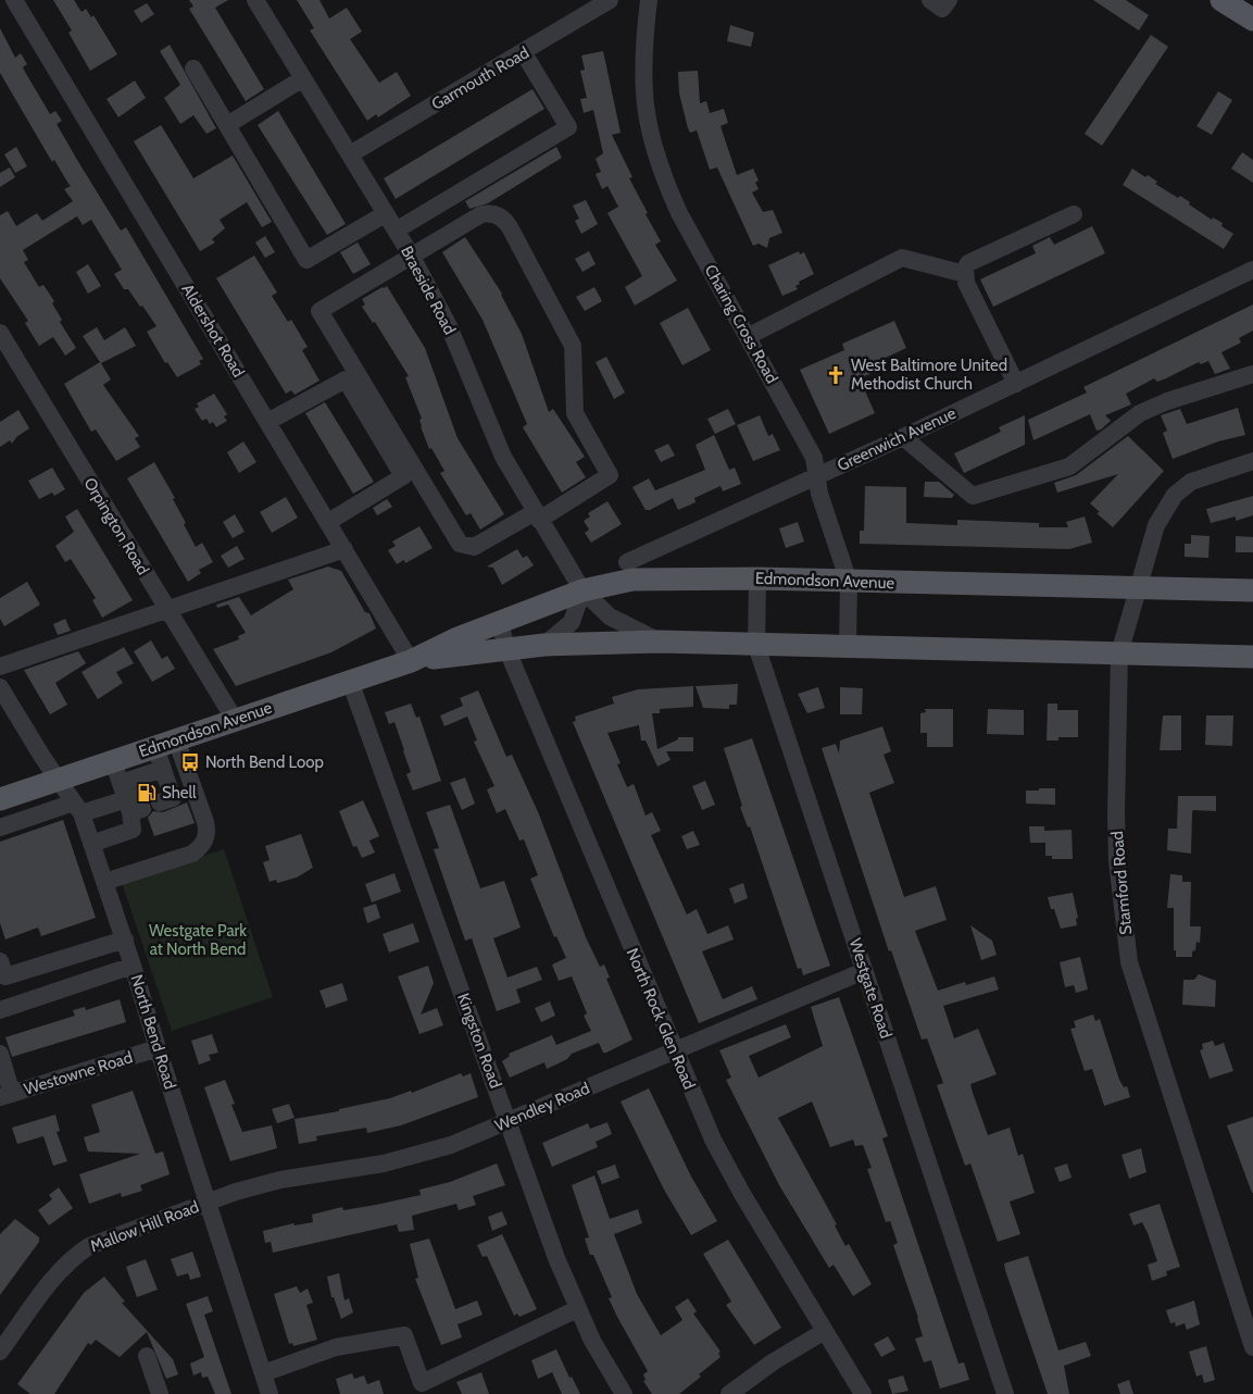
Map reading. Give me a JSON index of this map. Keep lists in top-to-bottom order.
{
  "streets": {
    "main road": ["Edmondson Avenue"],
    "street": [
      "Garmouth Road",
      "Braeside Road",
      "Charing Cross Road",
      "Aldershot Road",
      "Greenwich Avenue",
      "Orpington Road",
      "Stamford Road",
      "Westgate Road",
      "North Rock Glen Road",
      "North Bend Road",
      "Kingston Road",
      "Westowne Road",
      "Wendley Road",
      "Mallow Hill Road"
    ]
  },
  "crossings": [
    ["Garmouth Road", "Braeside Road"],
    ["Braeside Road", "Edmondson Avenue"],
    ["Charing Cross Road", "Greenwich Avenue"],
    ["Charing Cross Road", "Edmondson Avenue"],
    ["Aldershot Road", "Edmondson Avenue"],
    ["Orpington Road", "Edmondson Avenue"],
    ["Edmondson Avenue", "Stamford Road"],
    ["Edmondson Avenue", "Westgate Road"],
    ["Edmondson Avenue", "North Rock Glen Road"],
    ["Edmondson Avenue", "North Bend Road"],
    ["Edmondson Avenue", "Kingston Road"],
    ["Westgate Road", "Wendley Road"],
    ["North Rock Glen Road", "Wendley Road"],
    ["North Bend Road", "Westowne Road"],
    ["North Bend Road", "Wendley Road"],
    ["North Bend Road", "Mallow Hill Road"],
    ["Kingston Road", "Wendley Road"],
    ["Wendley Road", "Mallow Hill Road"]
  ],
  "parks": ["Westgate Park at North Bend"],
  "places": {
    "church": ["West Baltimore United Methodist Church"],
    "bus stop": ["North Bend Loop"],
    "fuel station": ["Shell"]
  }
}
